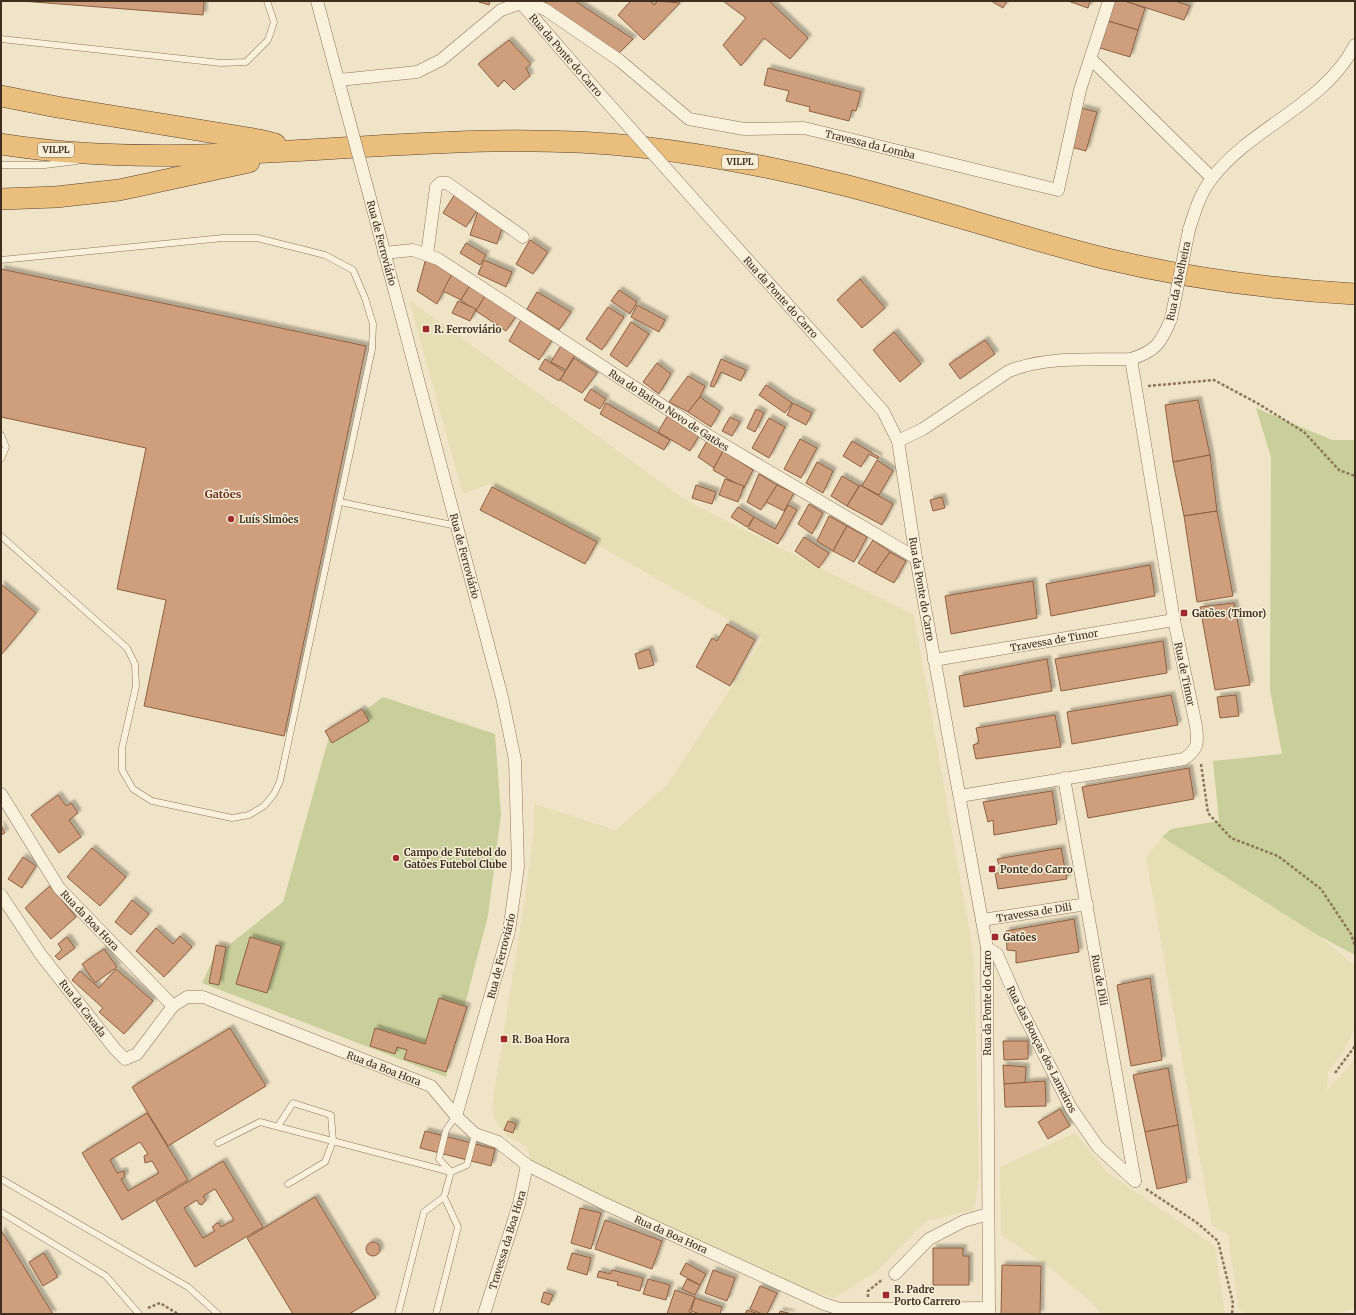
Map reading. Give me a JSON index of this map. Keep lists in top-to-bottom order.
{
  "streets": {
    "highway": ["VILPL"],
    "street": [
      "Rua da Ponte do Carro",
      "Travessa da Lomba",
      "Rua de Ferroviário",
      "Rua da Abelheira",
      "Rua do Bairro Novo de Gatões",
      "Travessa de Timor",
      "Rua de Timor",
      "Travessa de Dili",
      "Rua da Boa Hora",
      "Rua de Dili",
      "Rua da Cavada",
      "Rua das Bouças dos Lameiros",
      "Travessa da Boa Hora"
    ]
  },
  "crossings": [
    ["Rua da Ponte do Carro", "Travessa da Lomba"],
    ["Rua da Ponte do Carro", "Rua da Abelheira"],
    ["Rua da Ponte do Carro", "Rua do Bairro Novo de Gatões"],
    ["Rua da Ponte do Carro", "Travessa de Timor"],
    ["Rua da Ponte do Carro", "Travessa de Dili"],
    ["Rua da Ponte do Carro", "Rua da Boa Hora"],
    ["Rua da Ponte do Carro", "Rua das Bouças dos Lameiros"],
    ["Rua de Ferroviário", "Rua do Bairro Novo de Gatões"],
    ["Rua de Ferroviário", "Rua da Boa Hora"],
    ["Rua da Abelheira", "Rua de Timor"],
    ["Travessa de Timor", "Rua de Timor"],
    ["Travessa de Dili", "Rua de Dili"],
    ["Rua da Boa Hora", "Rua da Cavada"],
    ["Rua da Boa Hora", "Travessa da Boa Hora"],
    ["Rua de Dili", "Rua das Bouças dos Lameiros"]
  ],
  "districts": ["Gatões"],
  "places": {
    "transit": [
      "R. Ferroviário",
      "Gatões (Timor)",
      "Ponte do Carro",
      "Gatões",
      "R. Boa Hora",
      "R. Padre Porto Carrero"
    ],
    "other": ["Luís Simões", "Campo de Futebol do Gatões Futebol Clube"]
  }
}
